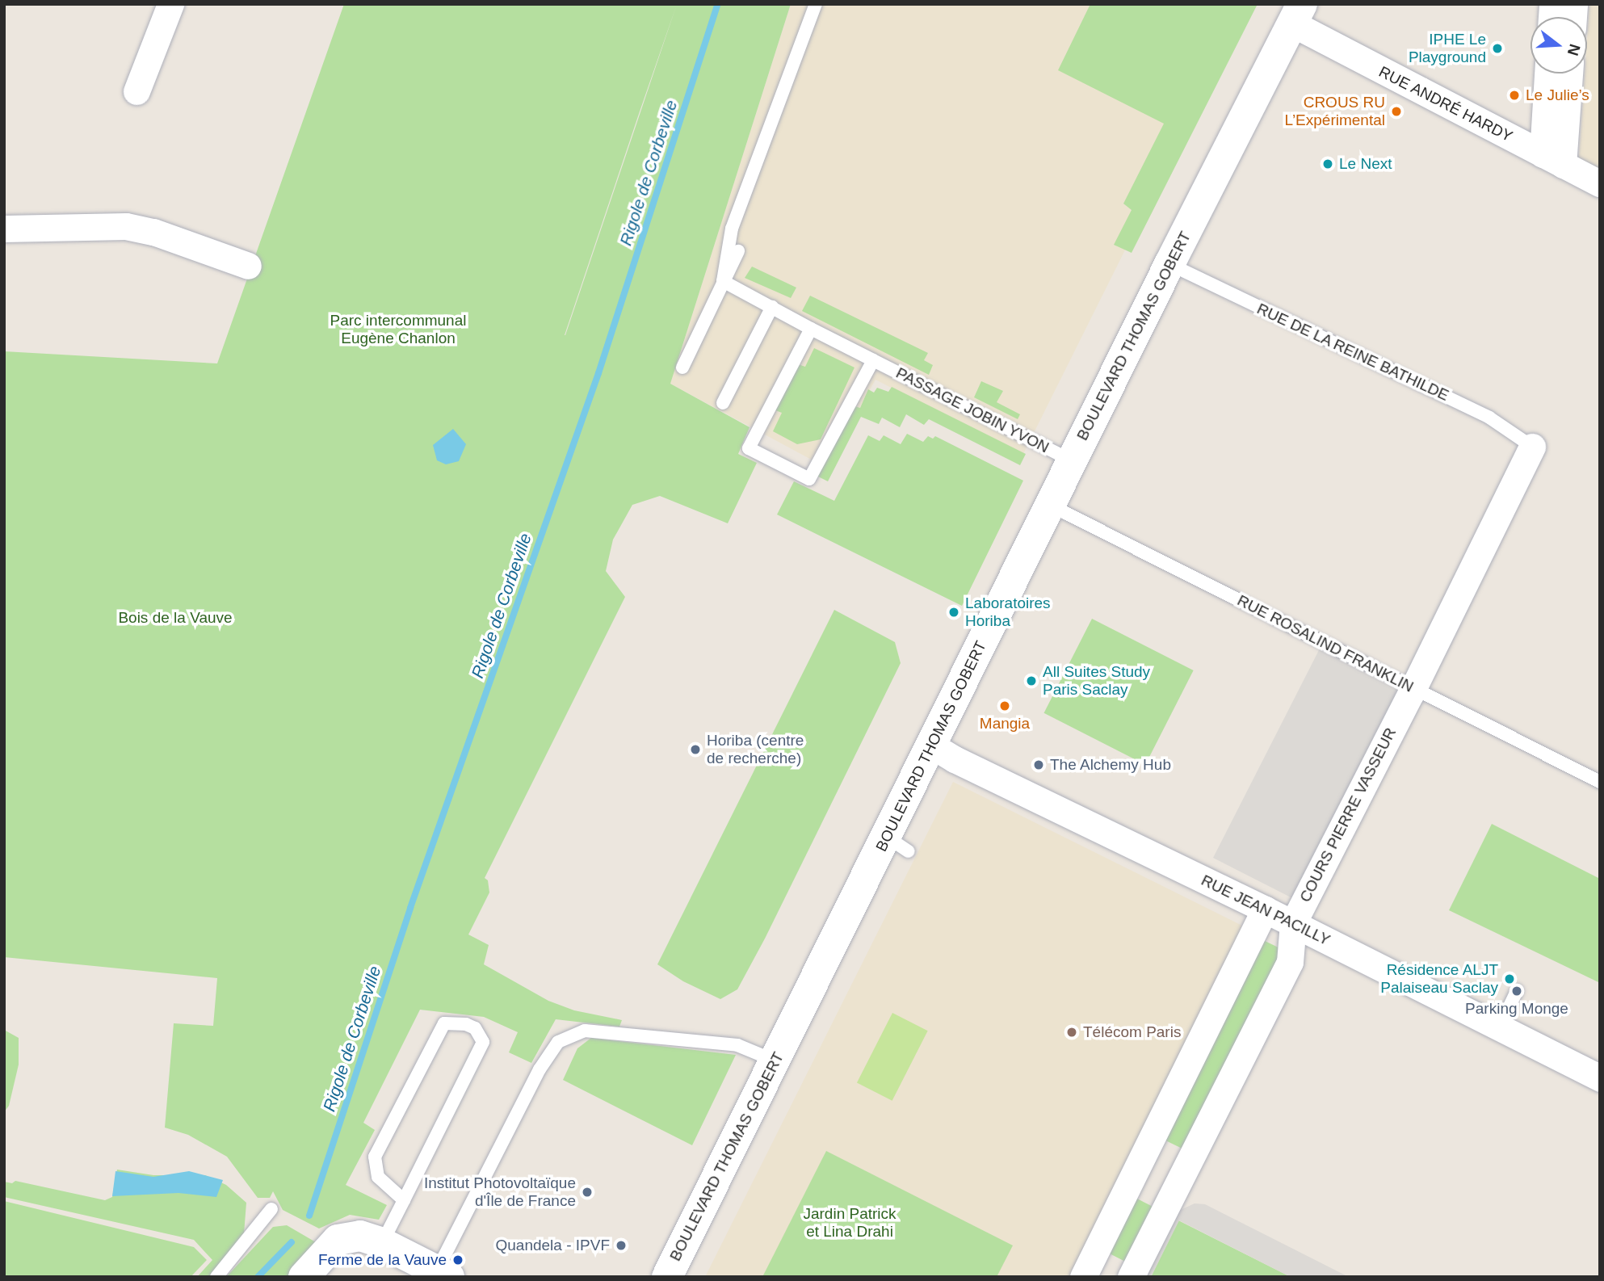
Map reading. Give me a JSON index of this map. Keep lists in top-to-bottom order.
{
  "streets": {
    "main road": ["BOULEVARD THOMAS GOBERT"],
    "street": ["RUE ANDRÉ HARDY", "COURS PIERRE VASSEUR", "RUE JEAN PACILLY"],
    "lane": ["RUE DE LA REINE BATHILDE", "PASSAGE JOBIN YVON", "RUE ROSALIND FRANKLIN"]
  },
  "crossings": [
    ["RUE ANDRÉ HARDY", "BOULEVARD THOMAS GOBERT"],
    ["BOULEVARD THOMAS GOBERT", "RUE DE LA REINE BATHILDE"],
    ["BOULEVARD THOMAS GOBERT", "PASSAGE JOBIN YVON"],
    ["BOULEVARD THOMAS GOBERT", "RUE ROSALIND FRANKLIN"],
    ["BOULEVARD THOMAS GOBERT", "RUE JEAN PACILLY"],
    ["RUE DE LA REINE BATHILDE", "COURS PIERRE VASSEUR"],
    ["RUE ROSALIND FRANKLIN", "COURS PIERRE VASSEUR"],
    ["COURS PIERRE VASSEUR", "RUE JEAN PACILLY"]
  ],
  "water": ["Rigole de Corbeville"],
  "parks": ["Parc intercommunal Eugène Chanlon", "Bois de la Vauve", "Jardin Patrick et Lina Drahi"],
  "places": [
    "IPHE Le Playground",
    "Le Julie’s",
    "CROUS RU L’Expérimental",
    "Le Next",
    "Laboratoires Horiba",
    "All Suites Study Paris Saclay",
    "Mangia",
    "Horiba (centre de recherche)",
    "The Alchemy Hub",
    "Résidence ALJT Palaiseau Saclay",
    "Parking Monge",
    "Télécom Paris",
    "Institut Photovoltaïque d'Île de France",
    "Quandela - IPVF",
    "Ferme de la Vauve"
  ],
  "north": "right"
}
